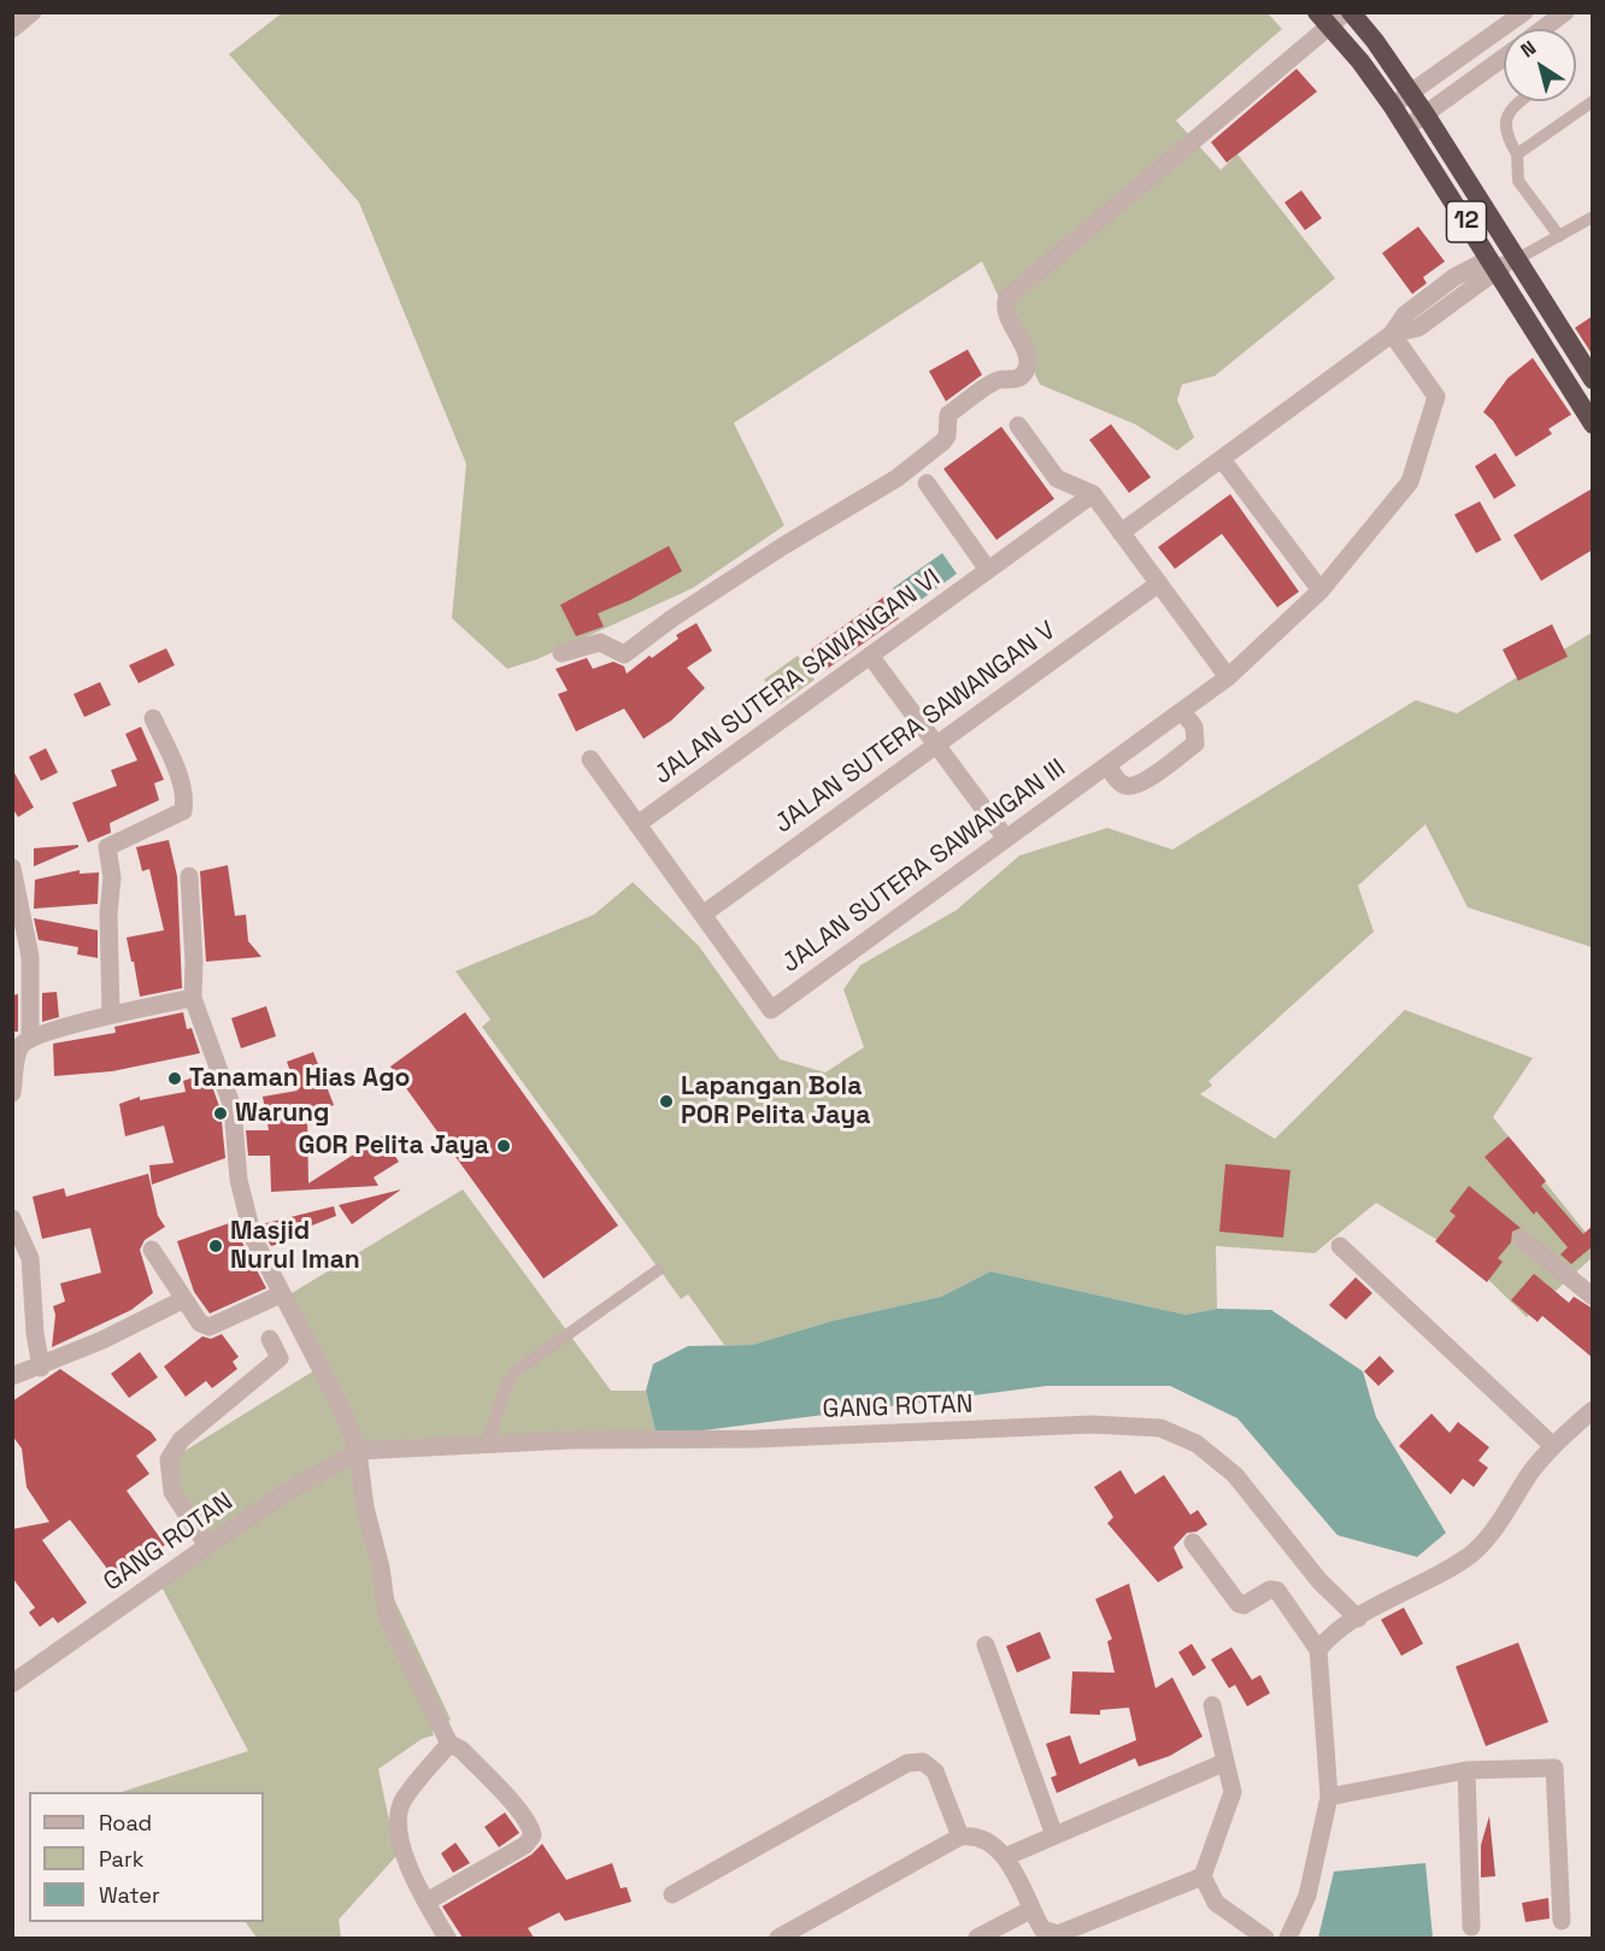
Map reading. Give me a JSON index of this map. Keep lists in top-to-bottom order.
{
  "streets": {
    "highway": ["12"],
    "street": [
      "JALAN SUTERA SAWANGAN VI",
      "JALAN SUTERA SAWANGAN V",
      "JALAN SUTERA SAWANGAN III",
      "GANG ROTAN"
    ]
  },
  "crossings": [
    ["JALAN SUTERA SAWANGAN V", "JALAN SUTERA SAWANGAN III"]
  ],
  "places": [
    "Tanaman Hias Ago",
    "Lapangan Bola POR Pelita Jaya",
    "Warung",
    "GOR Pelita Jaya",
    "Masjid Nurul Iman"
  ],
  "legend": ["Road", "Park", "Water"],
  "north": "top left"
}
